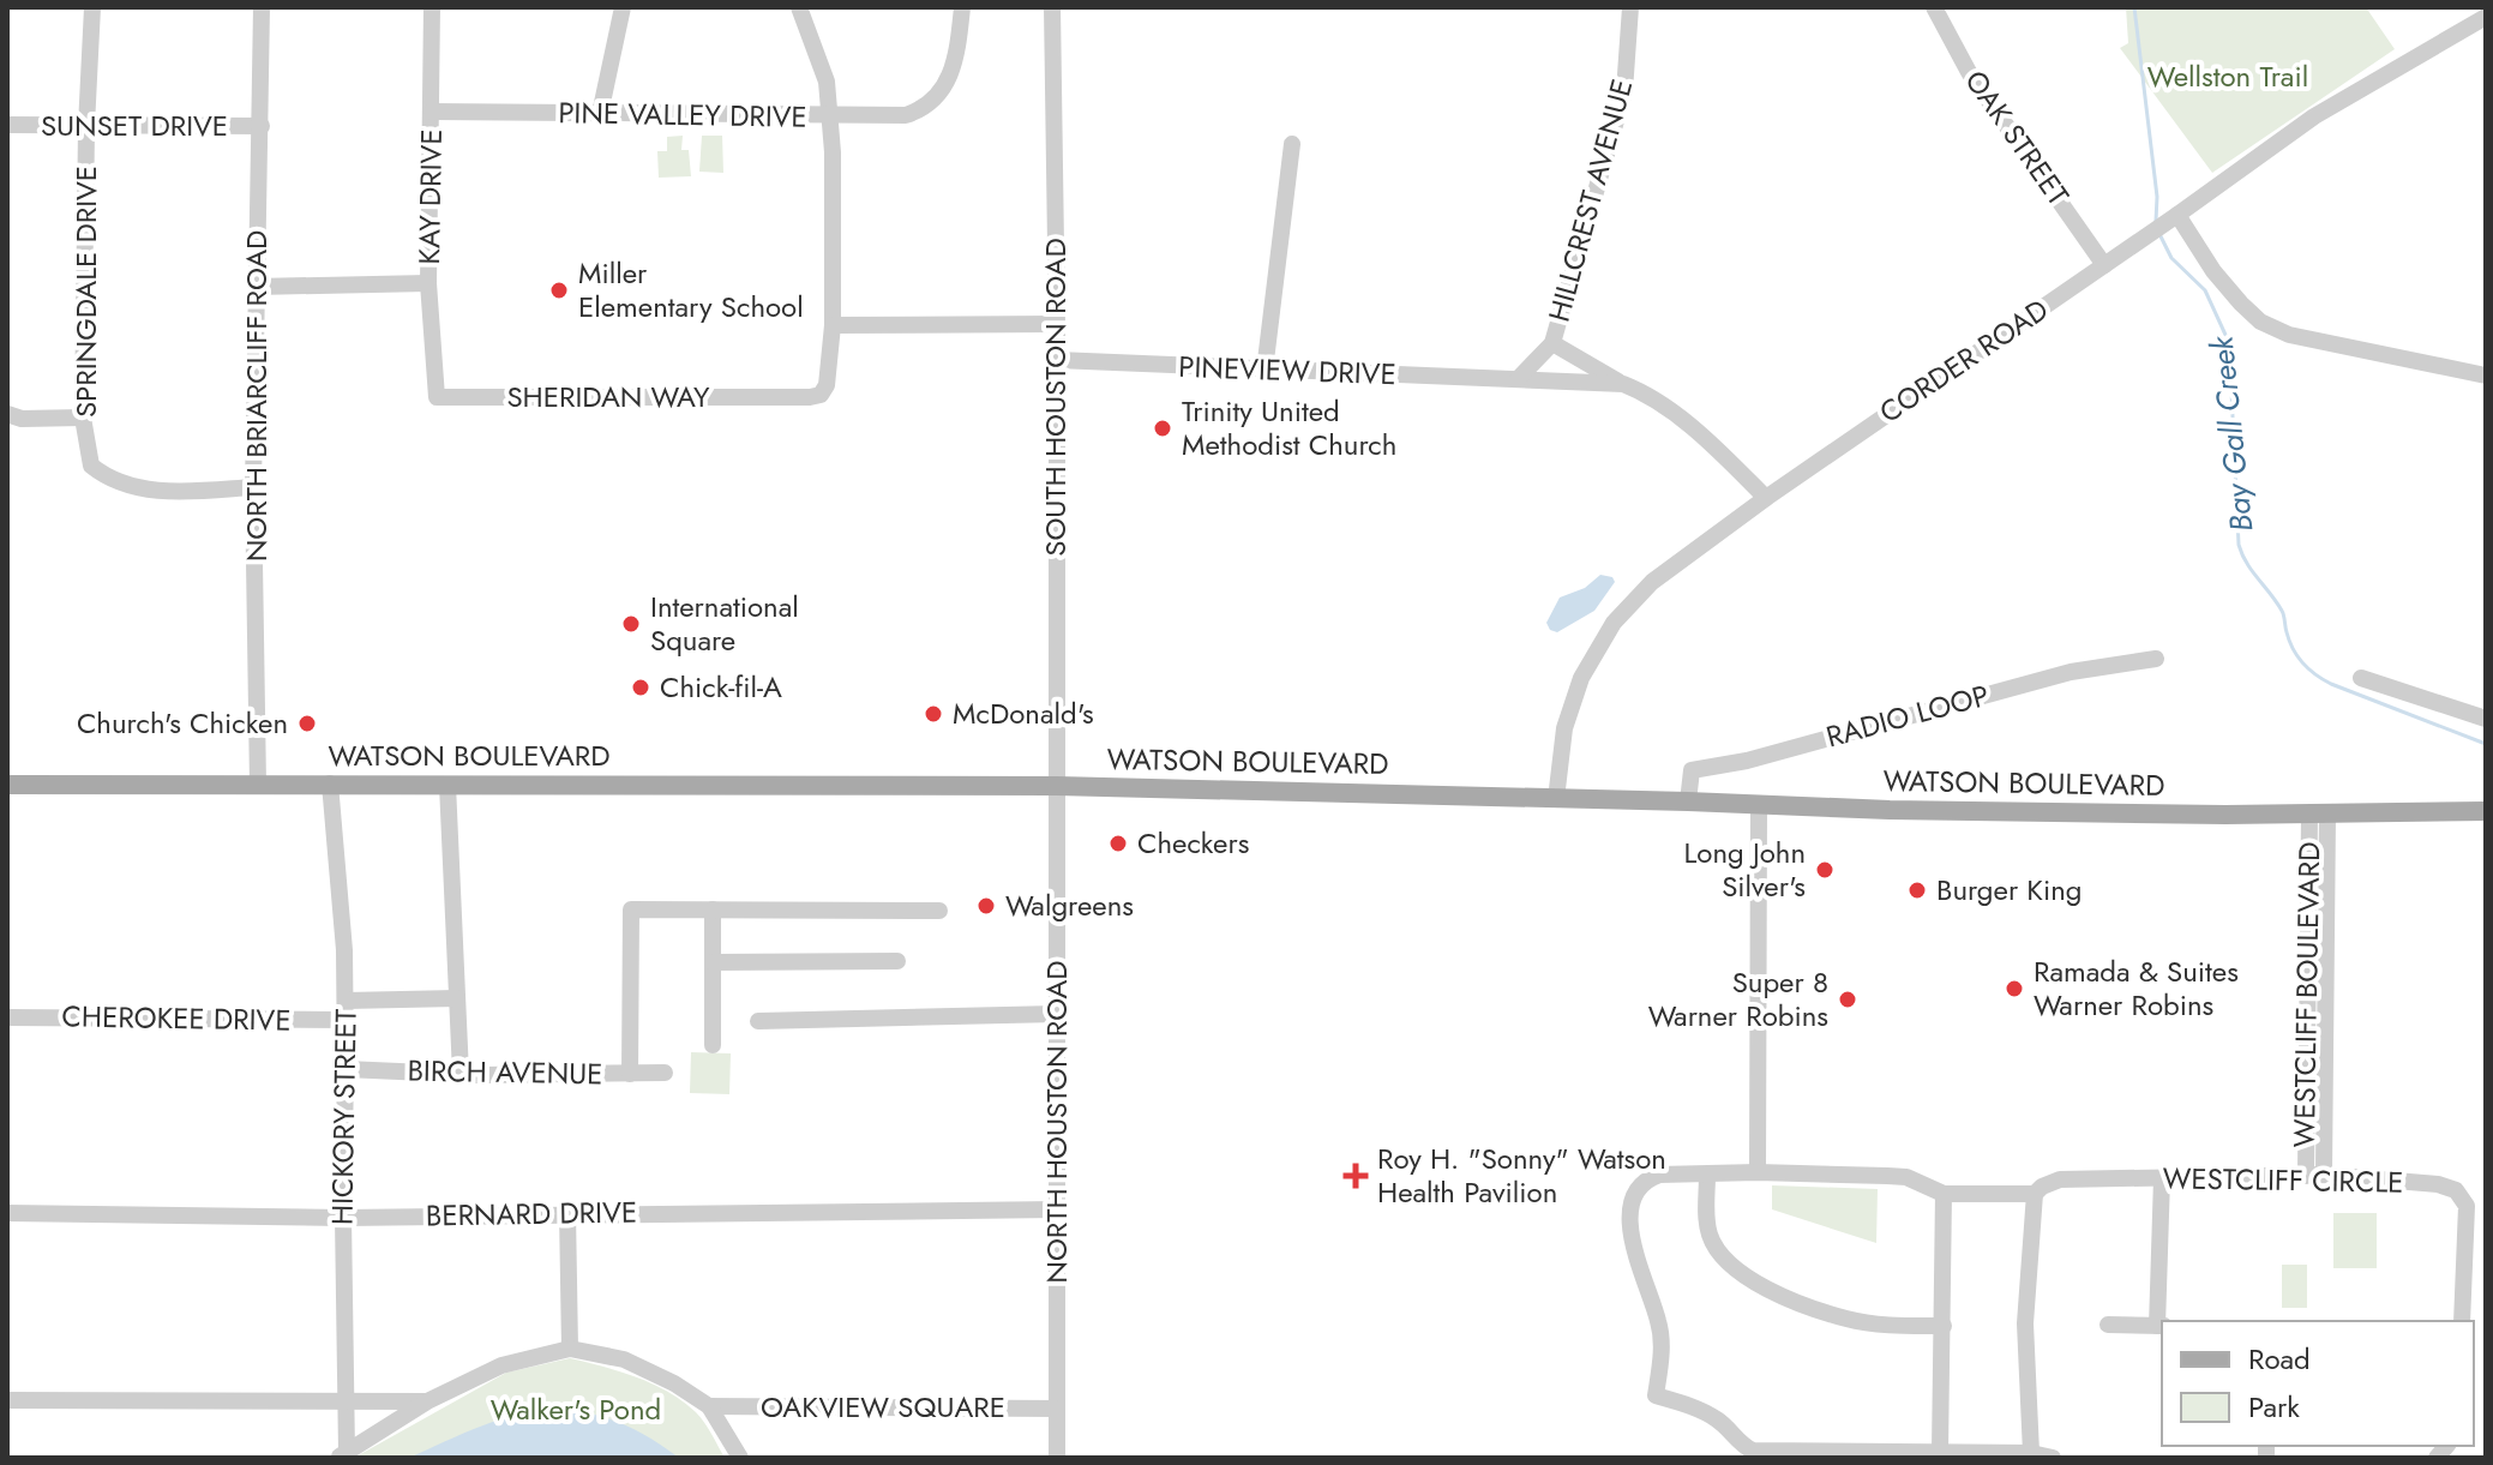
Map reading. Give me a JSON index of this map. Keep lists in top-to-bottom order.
{
  "streets": {
    "main road": ["WATSON BOULEVARD"],
    "street": [
      "PINE VALLEY DRIVE",
      "SUNSET DRIVE",
      "OAK STREET",
      "KAY DRIVE",
      "HILLCREST AVENUE",
      "SPRINGDALE DRIVE",
      "CORDER ROAD",
      "PINEVIEW DRIVE",
      "NORTH BRIARCLIFF ROAD",
      "SHERIDAN WAY",
      "SOUTH HOUSTON ROAD",
      "RADIO LOOP",
      "WESTCLIFF BOULEVARD",
      "CHEROKEE DRIVE",
      "BIRCH AVENUE",
      "HICKORY STREET",
      "NORTH HOUSTON ROAD",
      "WESTCLIFF CIRCLE",
      "BERNARD DRIVE",
      "OAKVIEW SQUARE"
    ]
  },
  "crossings": [
    ["PINE VALLEY DRIVE", "KAY DRIVE"],
    ["PINE VALLEY DRIVE", "SHERIDAN WAY"],
    ["SUNSET DRIVE", "SPRINGDALE DRIVE"],
    ["SUNSET DRIVE", "NORTH BRIARCLIFF ROAD"],
    ["OAK STREET", "CORDER ROAD"],
    ["KAY DRIVE", "SHERIDAN WAY"],
    ["HILLCREST AVENUE", "PINEVIEW DRIVE"],
    ["SPRINGDALE DRIVE", "NORTH BRIARCLIFF ROAD"],
    ["CORDER ROAD", "WATSON BOULEVARD"],
    ["PINEVIEW DRIVE", "SOUTH HOUSTON ROAD"],
    ["NORTH BRIARCLIFF ROAD", "WATSON BOULEVARD"],
    ["SOUTH HOUSTON ROAD", "WATSON BOULEVARD"],
    ["SOUTH HOUSTON ROAD", "NORTH HOUSTON ROAD"],
    ["RADIO LOOP", "WATSON BOULEVARD"],
    ["WATSON BOULEVARD", "WESTCLIFF BOULEVARD"],
    ["WATSON BOULEVARD", "HICKORY STREET"],
    ["WATSON BOULEVARD", "NORTH HOUSTON ROAD"],
    ["WESTCLIFF BOULEVARD", "WESTCLIFF CIRCLE"],
    ["CHEROKEE DRIVE", "HICKORY STREET"],
    ["BIRCH AVENUE", "HICKORY STREET"],
    ["HICKORY STREET", "BERNARD DRIVE"],
    ["NORTH HOUSTON ROAD", "BERNARD DRIVE"],
    ["NORTH HOUSTON ROAD", "OAKVIEW SQUARE"]
  ],
  "water": ["Bay Gall Creek"],
  "parks": ["Wellston Trail", "Walker's Pond"],
  "places": {
    "other": [
      "Miller Elementary School",
      "Trinity United Methodist Church",
      "International Square",
      "Chick-fil-A",
      "McDonald's",
      "Church's Chicken",
      "Checkers",
      "Long John Silver's",
      "Burger King",
      "Walgreens",
      "Ramada & Suites Warner Robins",
      "Super 8 Warner Robins"
    ],
    "health": ["Roy H. \"Sonny\" Watson Health Pavilion"]
  },
  "legend": ["Road", "Park"]
}
